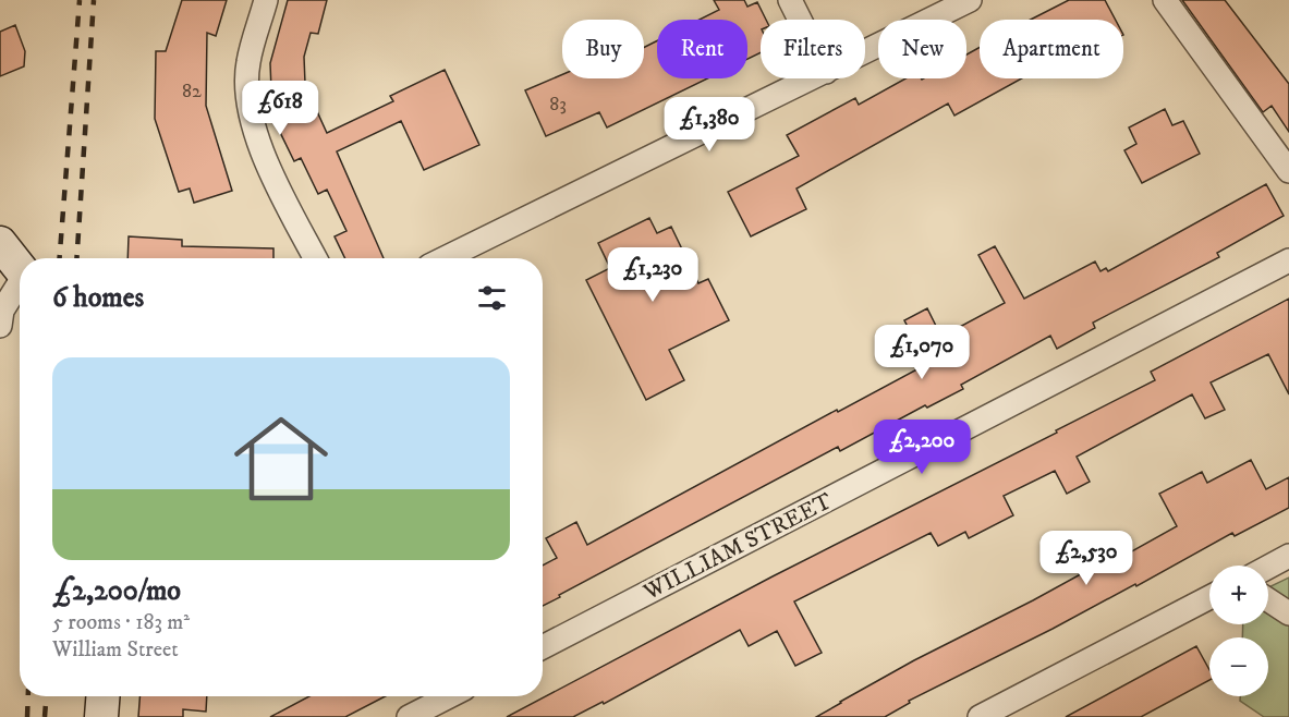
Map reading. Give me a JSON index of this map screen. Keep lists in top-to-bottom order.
{
  "streets": {
    "street": ["WILLIAM STREET"]
  },
  "house_numbers": ["82", "83"],
  "page": {
    "chip": [
      "Buy",
      "Rent",
      "Filters",
      "New",
      "Apartment"
    ],
    "price": [
      "£618",
      "£1,380",
      "£1,230",
      "£1,070",
      "£2,200",
      "£2,530"
    ],
    "heading": "6 homes",
    "list": [
      {
        "name": "£2,200/mo",
        "note": "5 rooms · 183 m² · William Street"
      }
    ],
    "map_buttons": ["+", "−"]
  }
}
